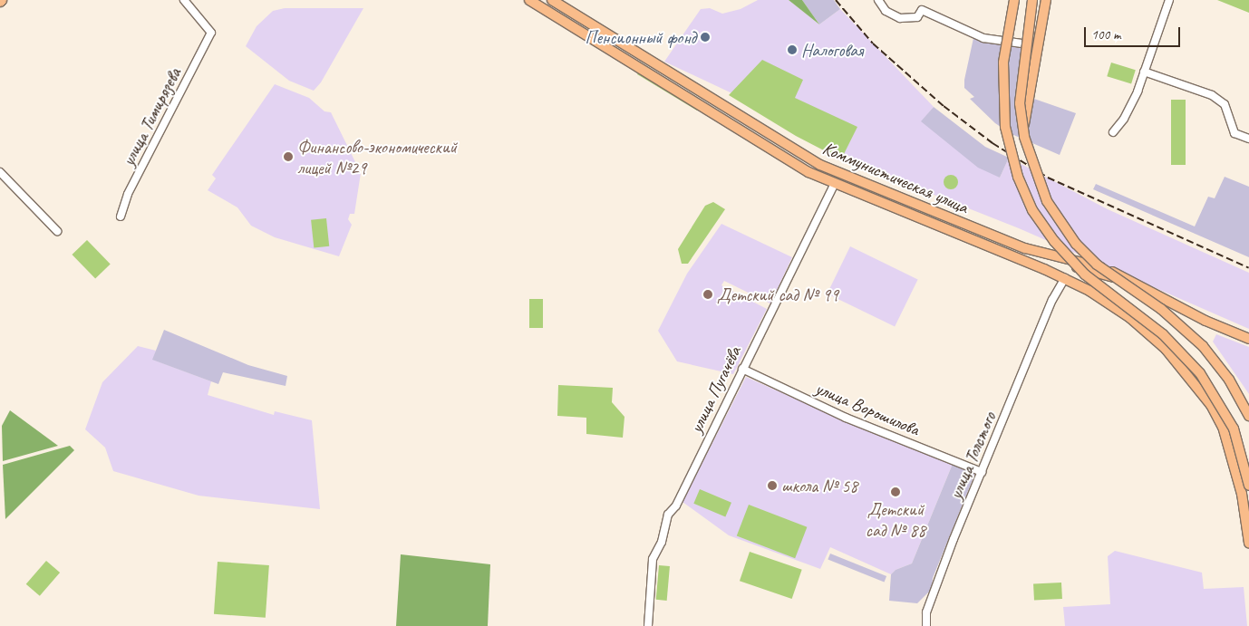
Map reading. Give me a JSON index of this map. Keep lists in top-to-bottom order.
{
  "streets": {
    "main road": ["Коммунистическая улица", "улица Пугачёва"],
    "street": ["улица Тимирязева", "улица Ворошилова", "улица Толстого"]
  },
  "crossings": [
    ["Коммунистическая улица", "улица Пугачёва"],
    ["Коммунистическая улица", "улица Толстого"],
    ["улица Пугачёва", "улица Ворошилова"],
    ["улица Ворошилова", "улица Толстого"]
  ],
  "places": [
    "Пенсионный фонд",
    "Налоговая",
    "Финансово-экономический лицей №29",
    "Детский сад № 99",
    "школа № 58",
    "Детский сад № 88"
  ],
  "scale_bar": "100 m"
}
